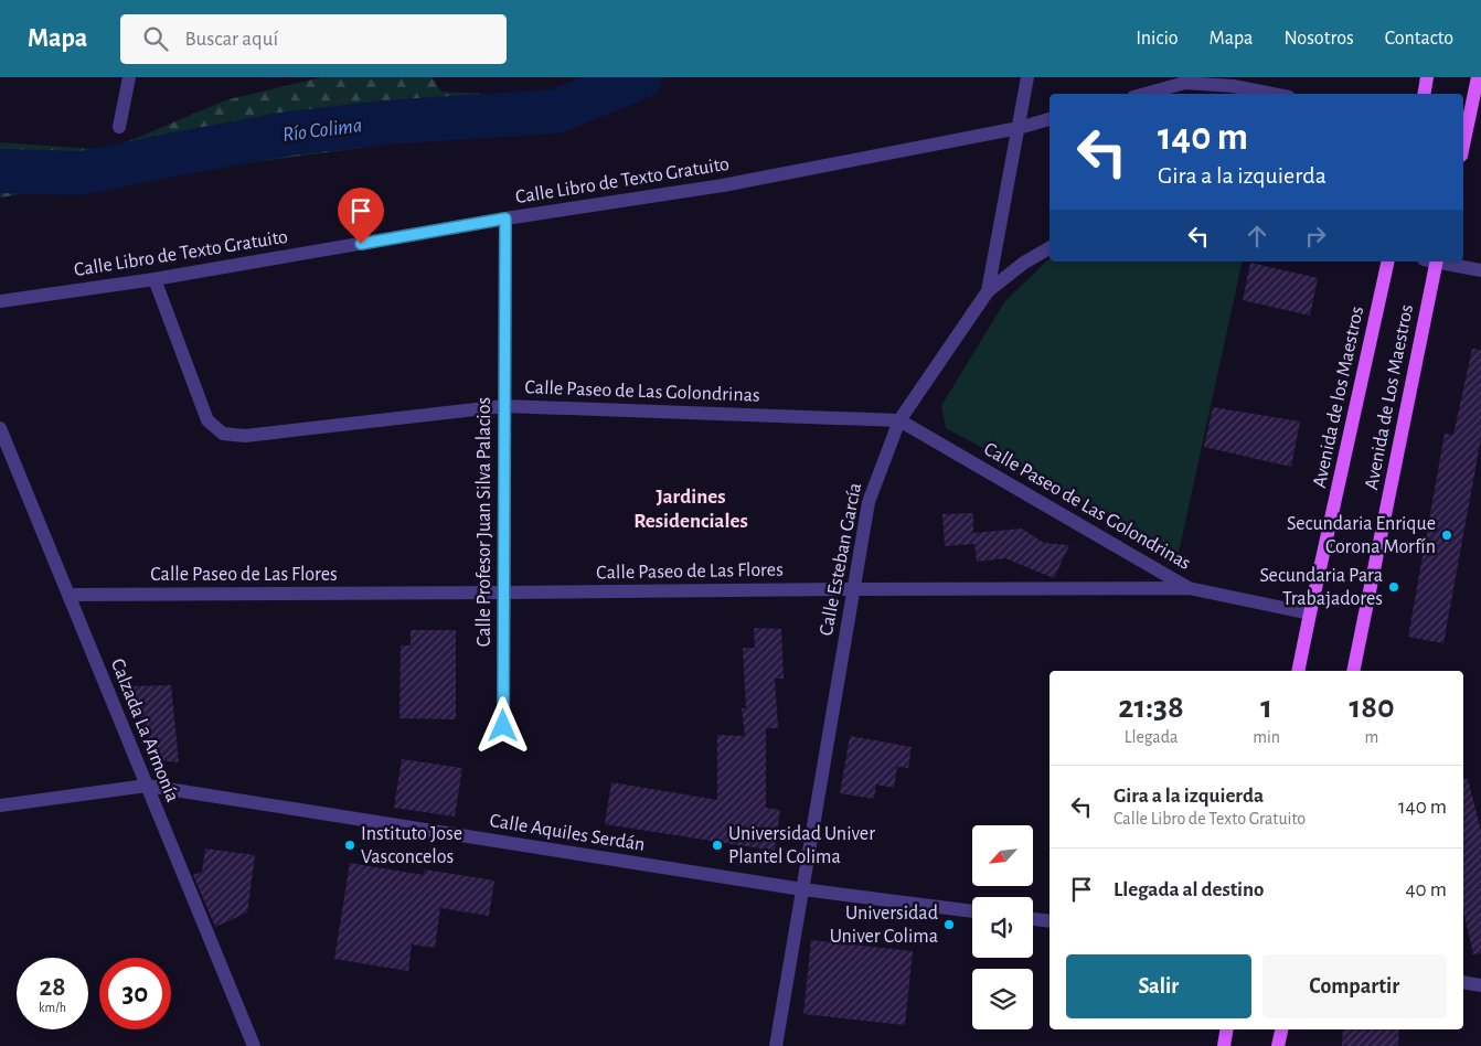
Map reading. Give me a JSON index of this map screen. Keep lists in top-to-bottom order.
{
  "streets": {
    "main road": ["Avenida de los Maestros", "Avenida de Los Maestros"],
    "street": [
      "Calle Libro de Texto Gratuito",
      "Calle Paseo de Las Golondrinas",
      "Calle Profesor Juan Silva Palacios",
      "Calle Esteban García",
      "Calle Paseo de Las Flores",
      "Calzada La Armonía",
      "Calle Aquiles Serdán"
    ]
  },
  "crossings": [
    ["Calle Libro de Texto Gratuito", "Calle Paseo de Las Golondrinas"],
    ["Calle Libro de Texto Gratuito", "Calle Profesor Juan Silva Palacios"],
    ["Calle Libro de Texto Gratuito", "Calle Esteban García"],
    ["Calle Paseo de Las Golondrinas", "Calle Profesor Juan Silva Palacios"],
    ["Calle Paseo de Las Golondrinas", "Calle Esteban García"],
    ["Calle Paseo de Las Golondrinas", "Calle Paseo de Las Flores"],
    ["Avenida de los Maestros", "Calle Paseo de Las Flores"],
    ["Calle Profesor Juan Silva Palacios", "Calle Paseo de Las Flores"],
    ["Calle Esteban García", "Calle Paseo de Las Flores"],
    ["Calle Esteban García", "Calle Aquiles Serdán"],
    ["Calle Paseo de Las Flores", "Calzada La Armonía"],
    ["Calzada La Armonía", "Calle Aquiles Serdán"]
  ],
  "districts": ["Jardines Residenciales"],
  "water": ["Río Colima"],
  "places": [
    "Secundaria Enrique Corona Morfín",
    "Secundaria Para Trabajadores",
    "Instituto Jose Vasconcelos",
    "Universidad Univer Plantel Colima",
    "Universidad Univer Colima"
  ],
  "north": "bottom left",
  "page": {
    "header": "Mapa",
    "search": "Buscar aquí",
    "nav": [
      "Inicio",
      "Mapa",
      "Nosotros",
      "Contacto"
    ],
    "turn": ["140 m", "Gira a la izquierda"],
    "eta": [
      "21:38",
      "Llegada",
      "1",
      "min",
      "180",
      "m"
    ],
    "list": [
      {
        "name": "Gira a la izquierda",
        "note": "Calle Libro de Texto Gratuito",
        "value": "140 m"
      },
      {
        "name": "Llegada al destino",
        "value": "40 m"
      }
    ],
    "buttons": ["Salir", "Compartir"],
    "speed": "28 km/h",
    "limit": "30"
  }
}
